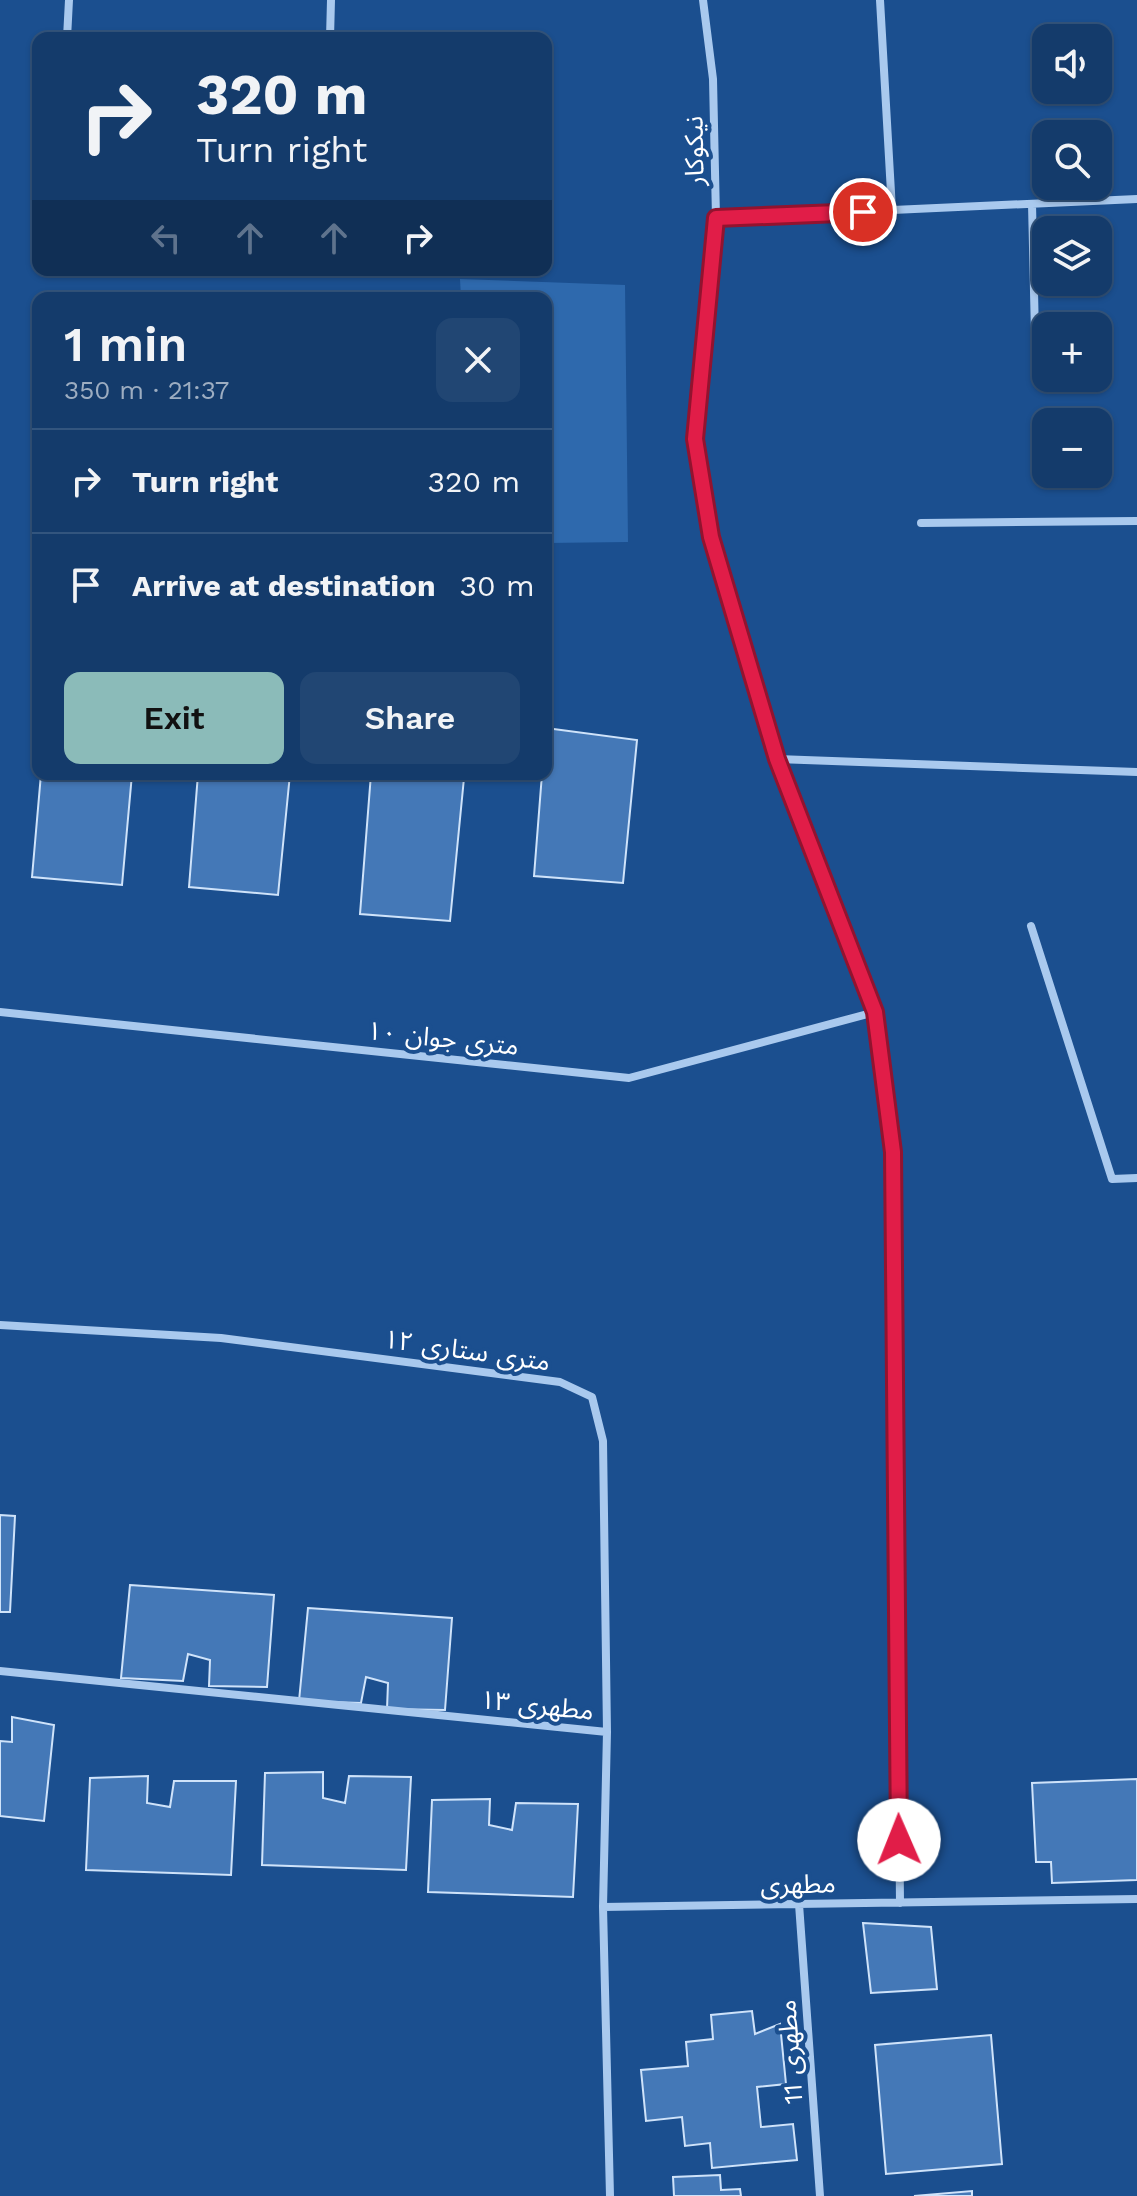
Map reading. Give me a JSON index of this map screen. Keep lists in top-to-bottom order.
{
  "streets": {
    "street": [
      "نیکوکار",
      "۱۰ متری جوان",
      "۱۲ متری ستاری",
      "مطهری ۱۳",
      "مطهری",
      "مطهری 11"
    ]
  },
  "crossings": [
    ["نیکوکار", "۱۰ متری جوان"],
    ["نیکوکار", "مطهری"],
    ["۱۲ متری ستاری", "مطهری ۱۳"],
    ["مطهری ۱۳", "مطهری"],
    ["مطهری", "مطهری 11"]
  ],
  "page": {
    "map_buttons": ["+", "−"],
    "turn": ["320 m", "Turn right"],
    "heading": ["1 min", "350 m · 21:37"],
    "list": [
      {
        "name": "Turn right",
        "value": "320 m"
      },
      {
        "name": "Arrive at destination",
        "value": "30 m"
      }
    ],
    "buttons": ["Exit", "Share"]
  }
}
